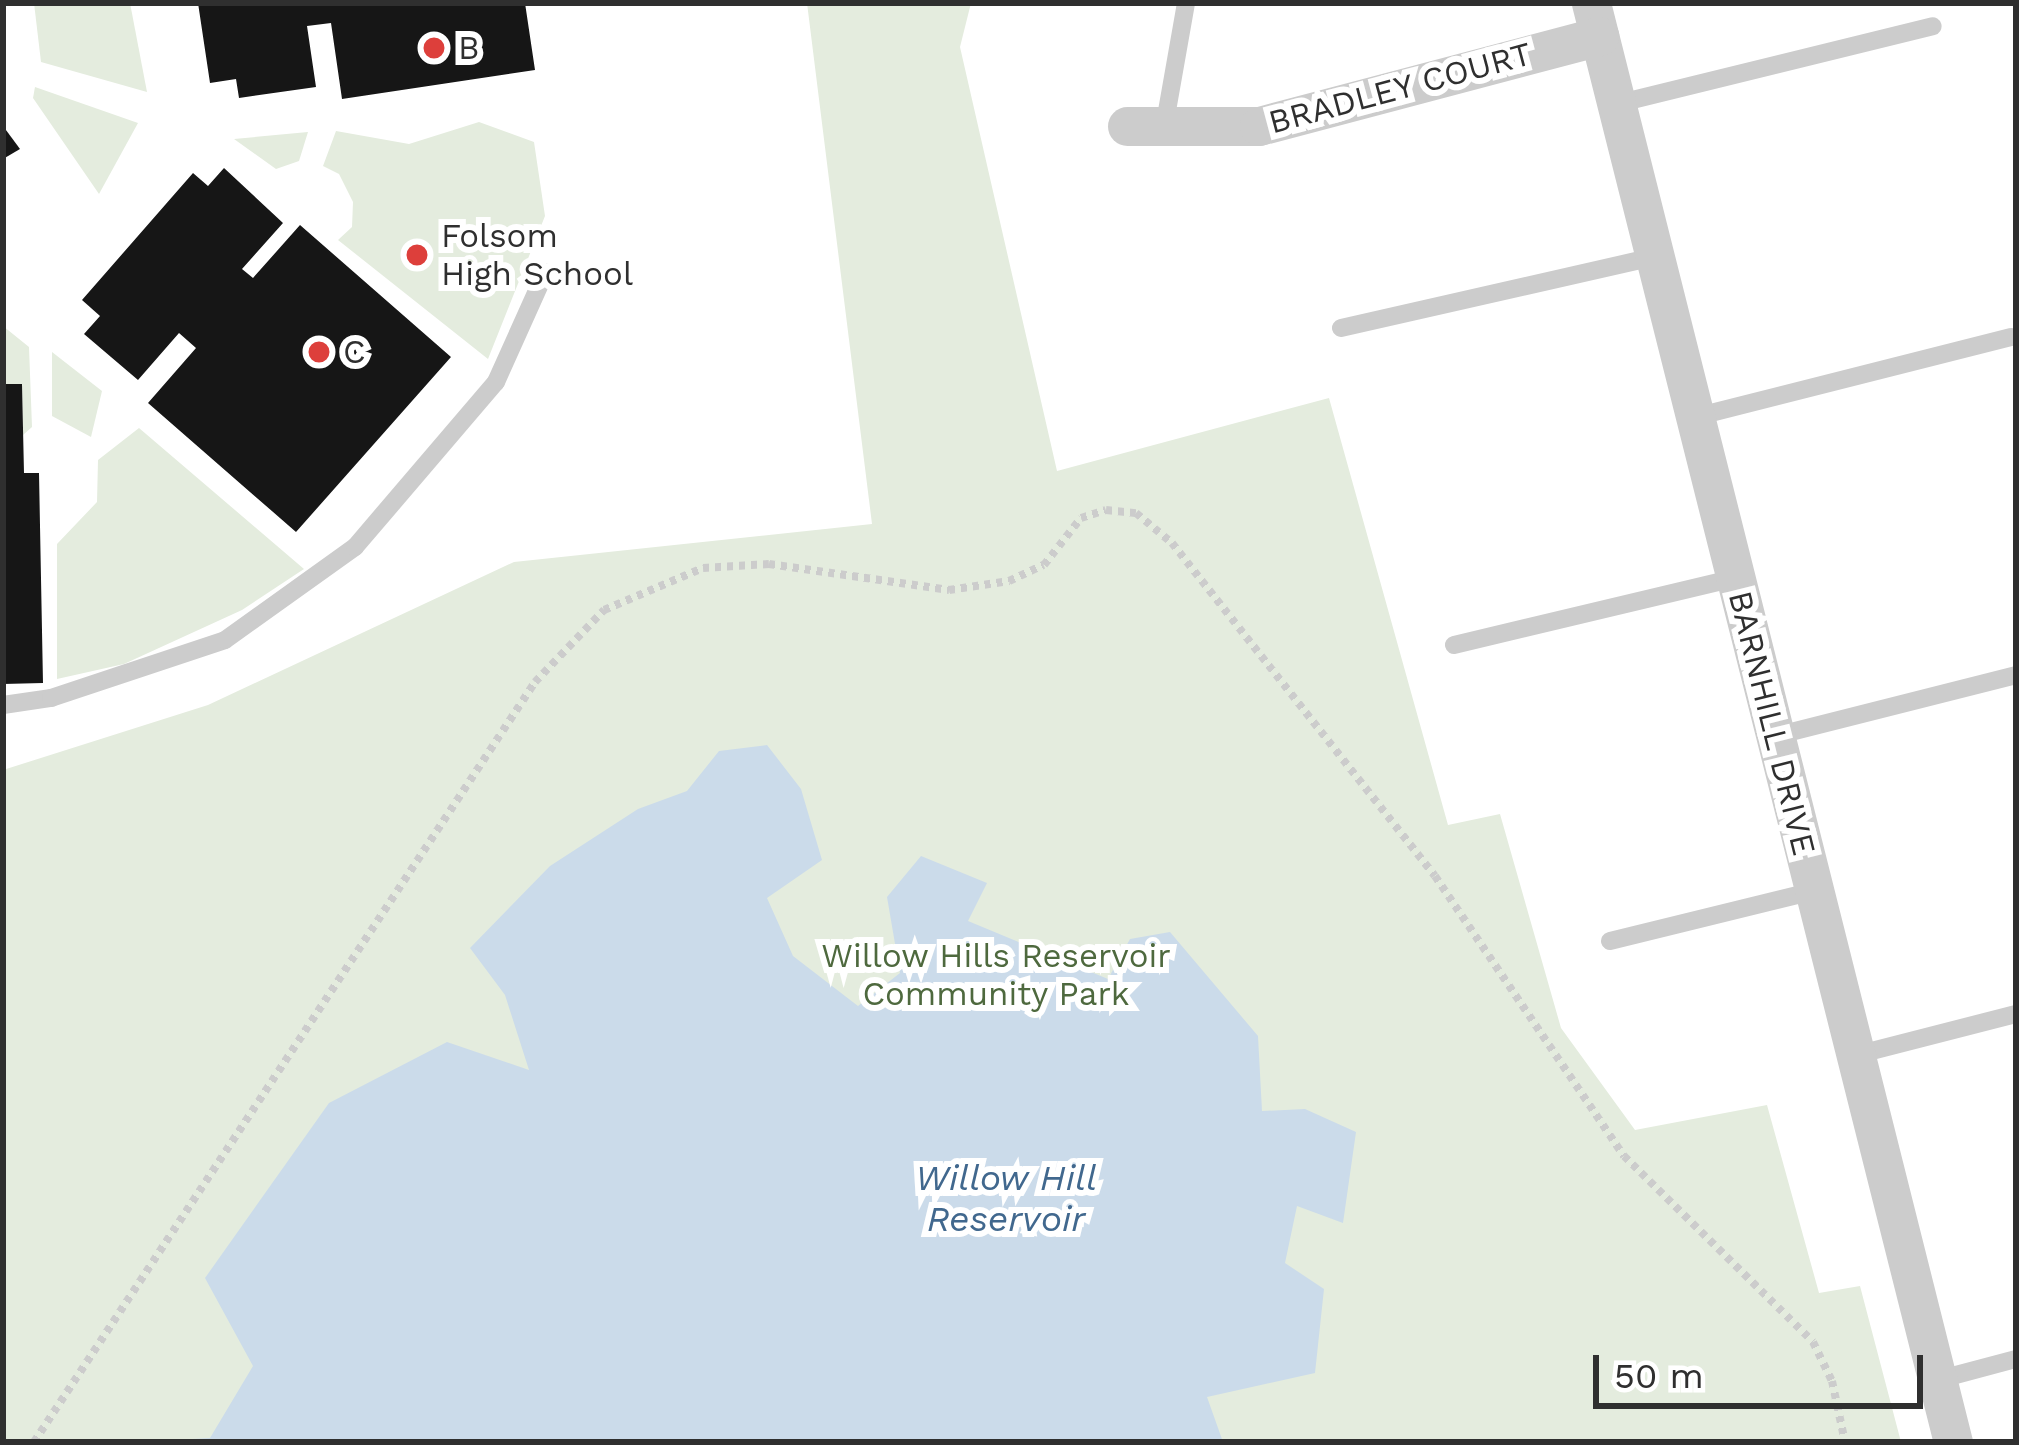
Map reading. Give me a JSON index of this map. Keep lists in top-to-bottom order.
{
  "streets": {
    "street": ["BRADLEY COURT", "BARNHILL DRIVE"]
  },
  "crossings": [
    ["BRADLEY COURT", "BARNHILL DRIVE"]
  ],
  "water": ["Willow Hill Reservoir"],
  "parks": ["Willow Hills Reservoir Community Park"],
  "places": ["B", "Folsom High School", "C"],
  "scale_bar": "50 m"
}
